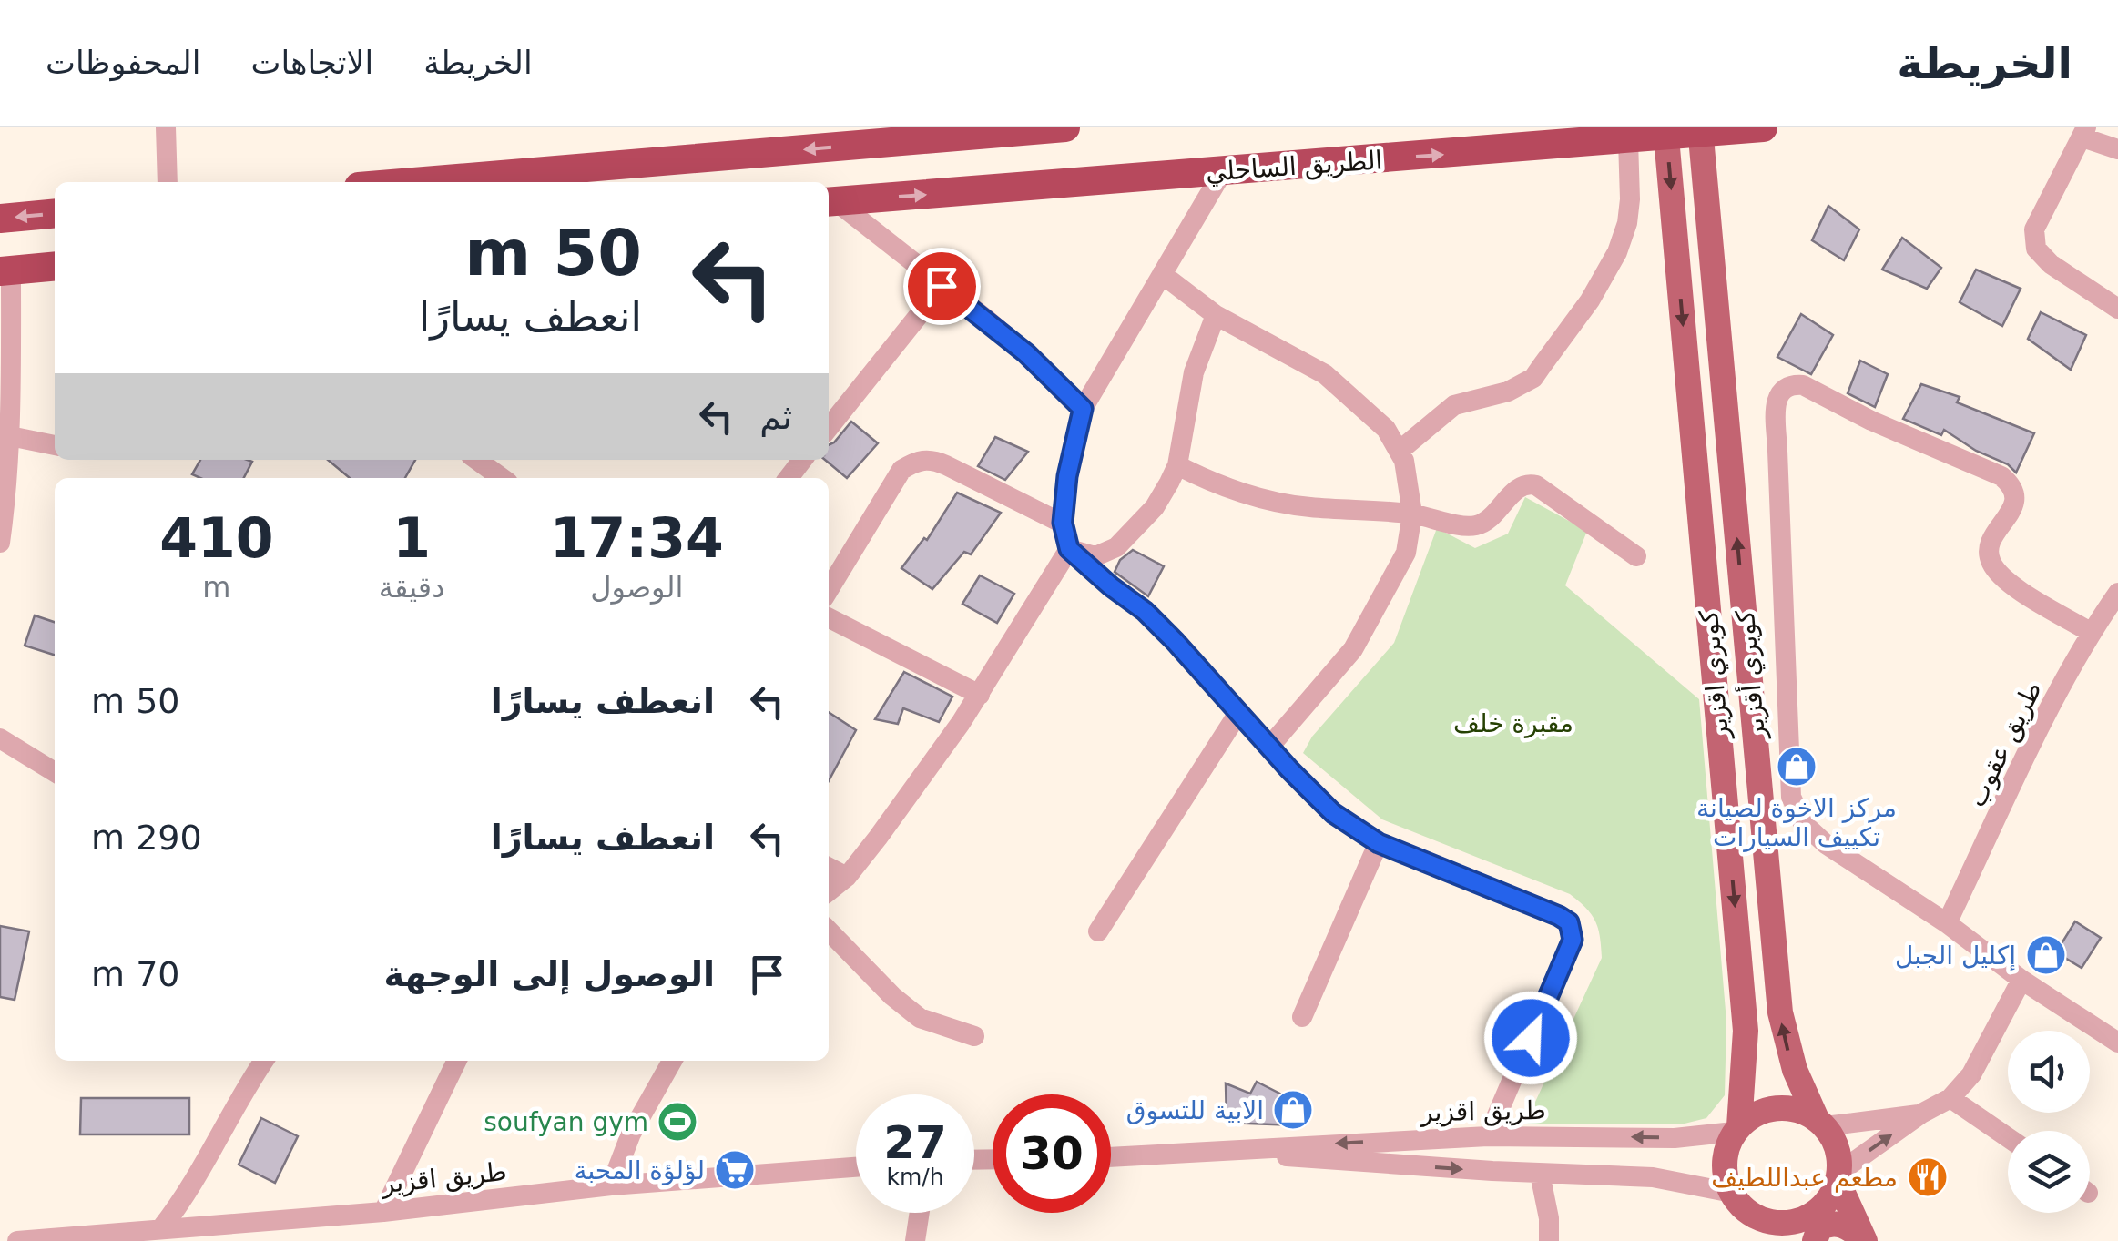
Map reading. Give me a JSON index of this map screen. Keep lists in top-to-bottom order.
{
  "streets": {
    "highway": ["الطريق الساحلي"],
    "main road": ["كوبري اقزير", "كويري أقزير"],
    "street": ["طريق عقوب", "طريق اقزير"]
  },
  "crossings": [
    ["كوبري اقزير", "كويري أقزير"],
    ["كوبري اقزير", "طريق اقزير"],
    ["كويري أقزير", "طريق اقزير"]
  ],
  "one_way": ["كوبري اقزير", "كويري أقزير"],
  "parks": ["مقبرة خلف"],
  "places": {
    "shop": ["مركز الاخوة لصيانة تكييف السيارات", "إكليل الجبل", "الابية للتسوق"],
    "sports": ["soufyan gym"],
    "supermarket": ["لؤلؤة المحبة"],
    "restaurant": ["مطعم عبداللطيف"]
  },
  "page": {
    "header": "الخريطة",
    "nav": ["الخريطة", "الاتجاهات", "المحفوظات"],
    "turn": ["50 m", "انعطف يسارًا"],
    "then": "ثم",
    "eta": [
      "17:34",
      "الوصول",
      "1",
      "دقيقة",
      "410",
      "m"
    ],
    "list": [
      {
        "name": "انعطف يسارًا",
        "value": "50 m"
      },
      {
        "name": "انعطف يسارًا",
        "value": "290 m"
      },
      {
        "name": "الوصول إلى الوجهة",
        "value": "70 m"
      }
    ],
    "speed": "27 km/h",
    "limit": "30"
  }
}
